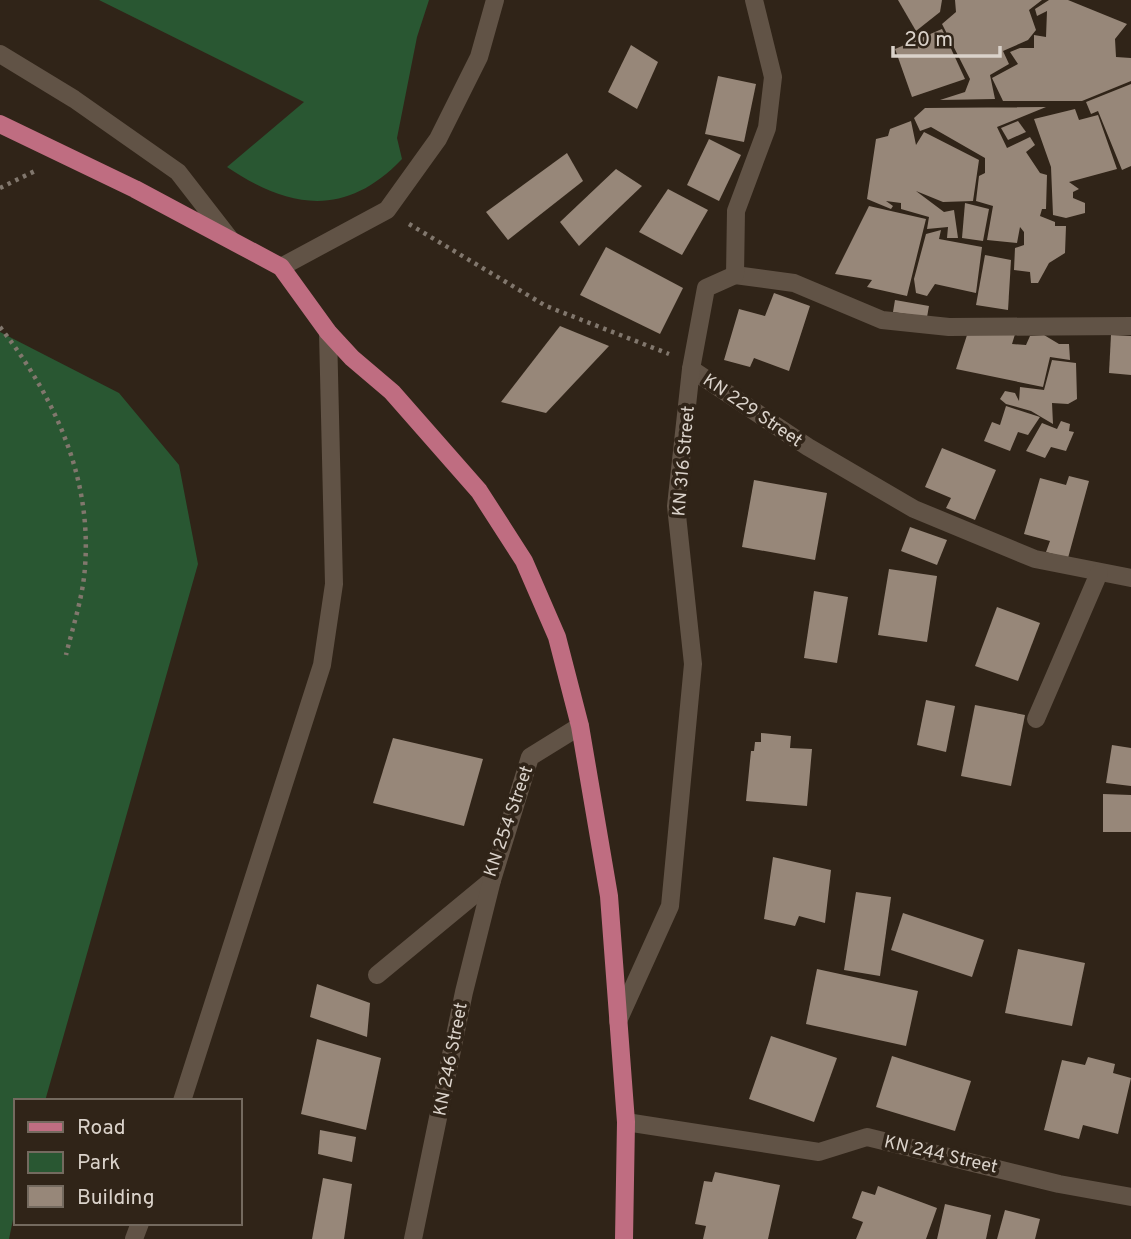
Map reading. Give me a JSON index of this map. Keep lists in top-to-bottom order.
{
  "streets": {
    "street": [
      "KN 229 Street",
      "KN 316 Street",
      "KN 254 Street",
      "KN 246 Street",
      "KN 244 Street"
    ]
  },
  "crossings": [
    ["KN 229 Street", "KN 316 Street"],
    ["KN 254 Street", "KN 246 Street"]
  ],
  "legend": ["Road", "Park", "Building"],
  "scale_bar": "20 m"
}
